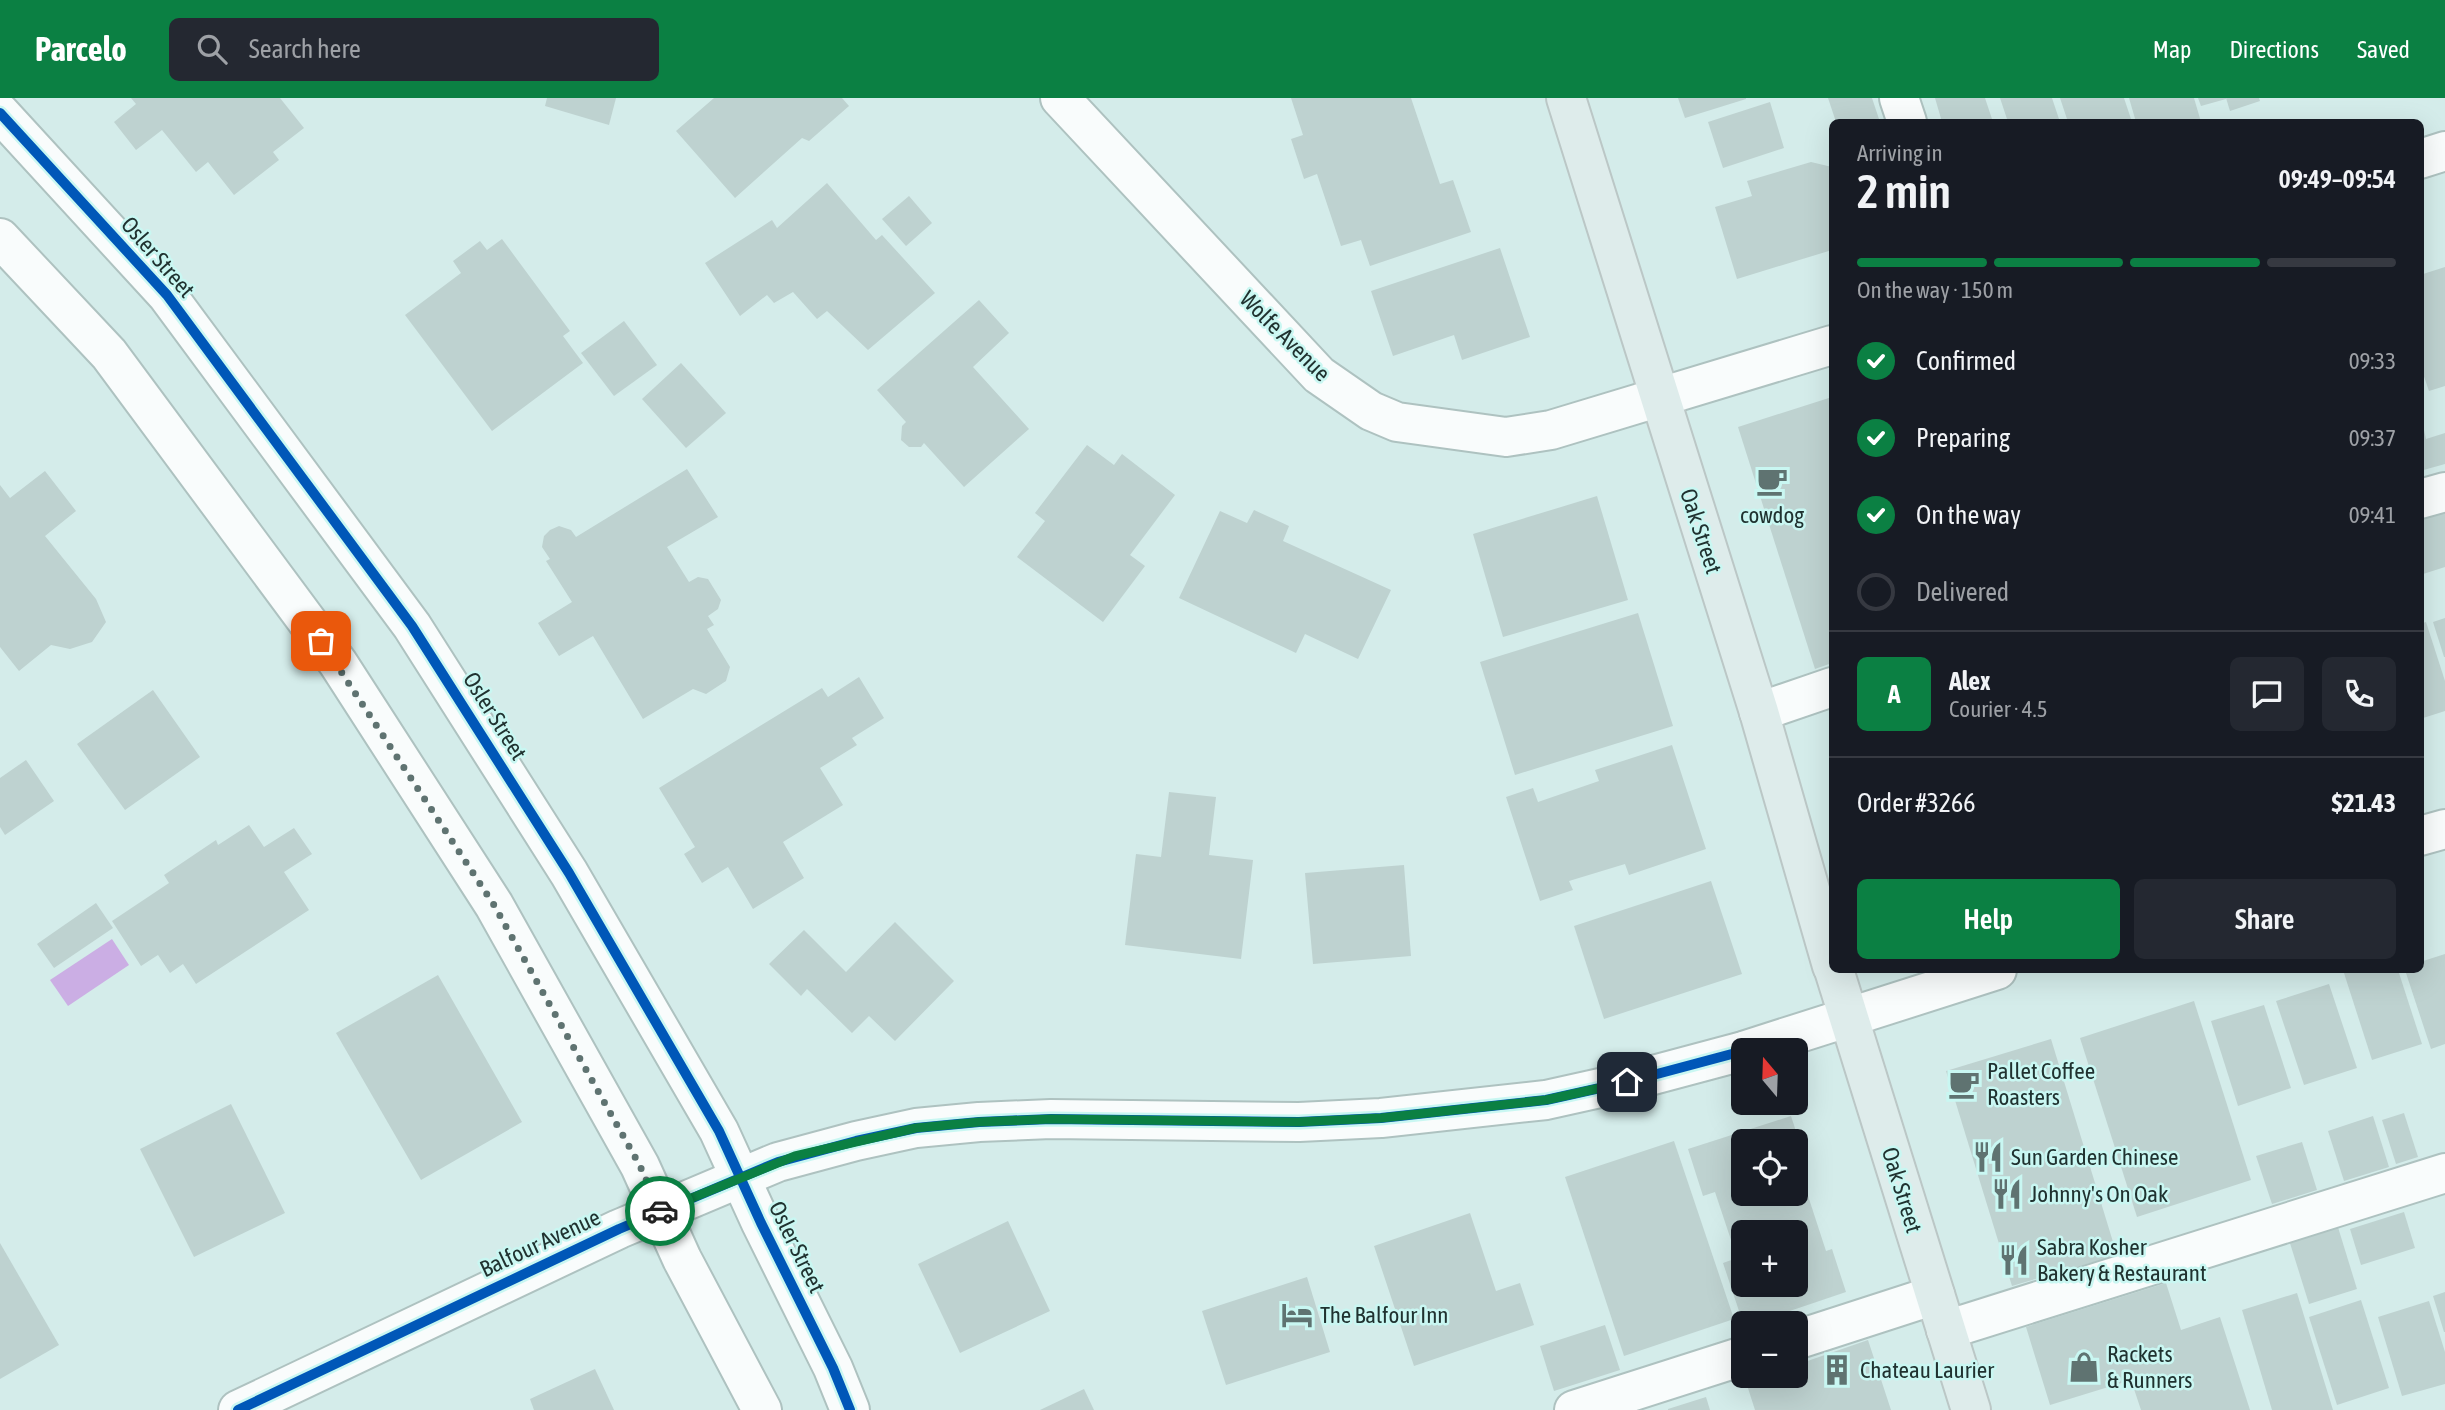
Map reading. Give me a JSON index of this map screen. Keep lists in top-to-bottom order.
{
  "streets": {
    "main road": ["Oak Street"],
    "street": ["Osler Street", "Wolfe Avenue", "Balfour Avenue"]
  },
  "crossings": [
    ["Osler Street", "Balfour Avenue"],
    ["Wolfe Avenue", "Oak Street"],
    ["Oak Street", "Balfour Avenue"]
  ],
  "places": {
    "cafe": ["cowdog", "Pallet Coffee Roasters"],
    "restaurant": ["Sun Garden Chinese", "Johnny's On Oak", "Sabra Kosher Bakery & Restaurant"],
    "hotel": ["The Balfour Inn"],
    "shop": ["Rackets & Runners"],
    "building": ["Chateau Laurier"]
  },
  "north": "top",
  "page": {
    "header": "Parcelo",
    "search": "Search here",
    "nav": ["Map", "Directions", "Saved"],
    "heading": ["2 min", "Arriving in", "09:49–09:54"],
    "panel": [
      "Alex",
      "Courier · 4.5",
      "Order #3266",
      "$21.43"
    ],
    "bar": "On the way · 150 m",
    "list": [
      ["Confirmed", "09:33"],
      ["Preparing", "09:37"],
      ["On the way", "09:41"],
      "Delivered"
    ],
    "round": "A",
    "buttons": ["Help", "Share"],
    "map_buttons": ["+", "−"]
  }
}
